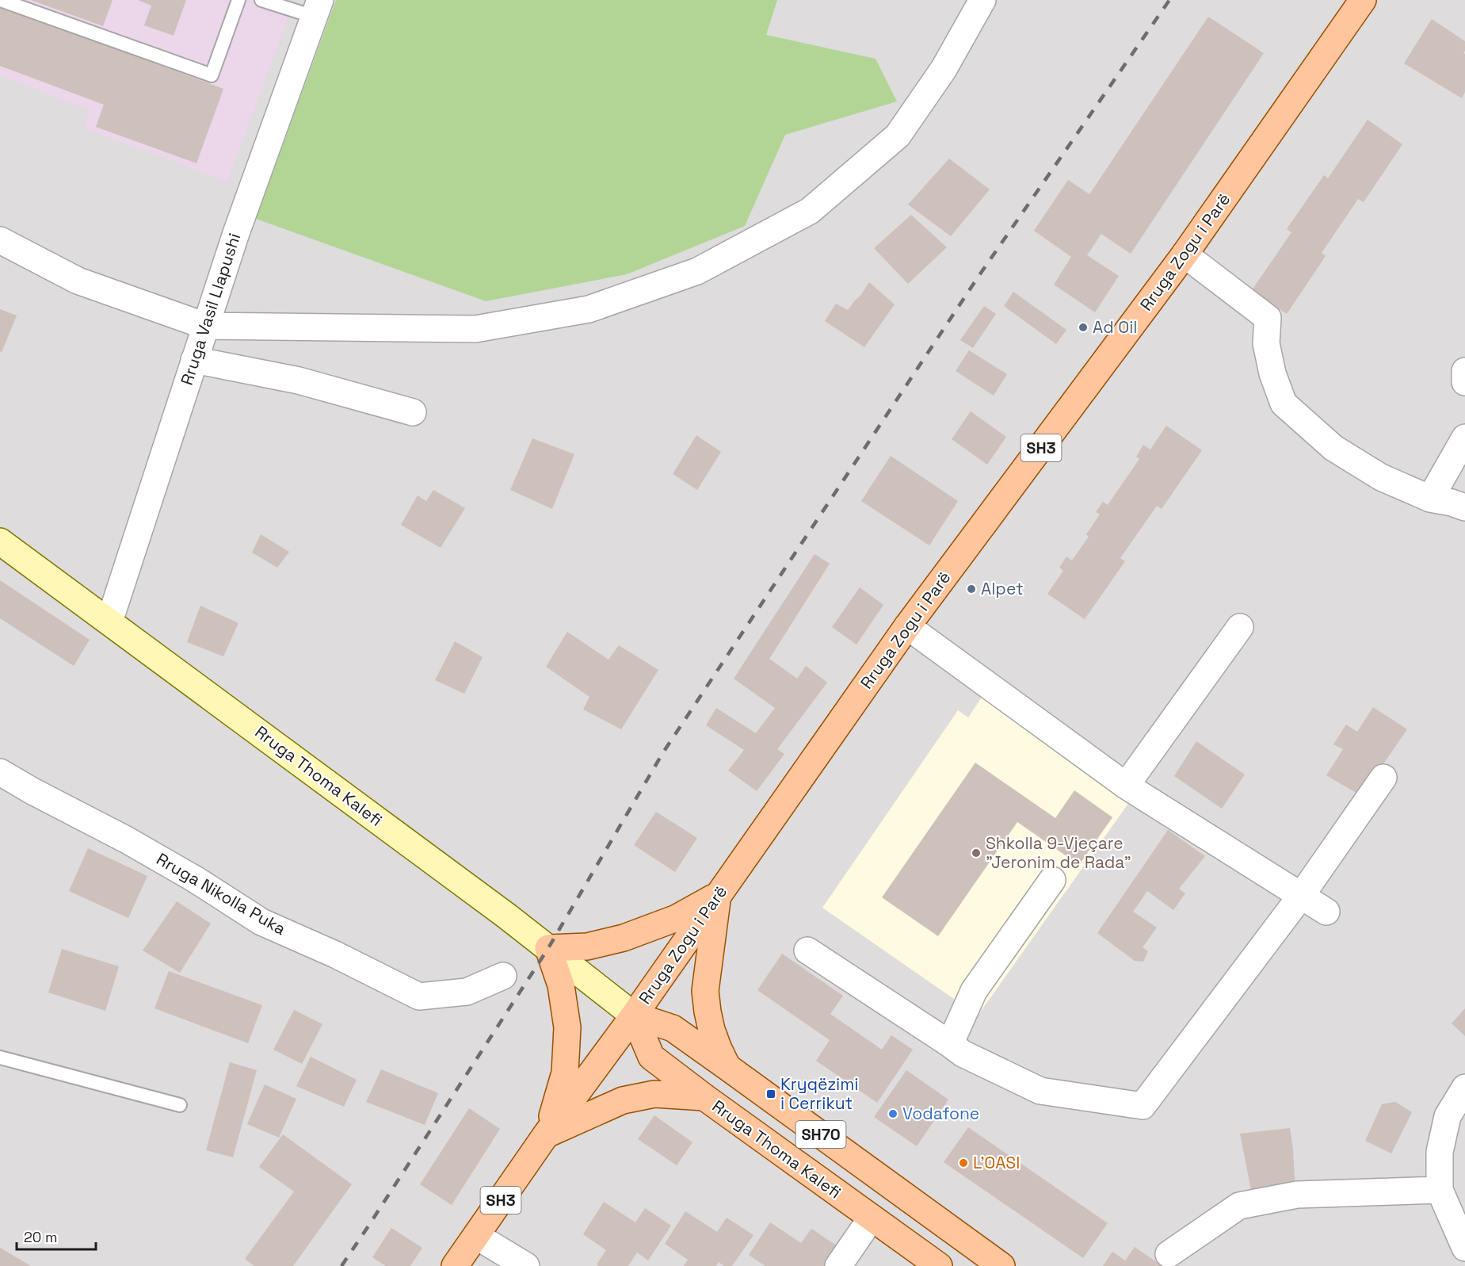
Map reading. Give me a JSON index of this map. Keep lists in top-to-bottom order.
{
  "streets": {
    "main road": [
      "Rruga Zogu i Parë",
      "SH3",
      "Rruga Thoma Kalefi",
      "SH70"
    ],
    "street": ["Rruga Vasil Llapushi", "Rruga Nikolla Puka"]
  },
  "crossings": [
    ["Rruga Zogu i Parë", "Rruga Thoma Kalefi"],
    ["Rruga Vasil Llapushi", "Rruga Thoma Kalefi"]
  ],
  "places": {
    "other": [
      "Ad Oil",
      "Alpet",
      "Shkolla 9-Vjeçare \"Jeronim de Rada\"",
      "Vodafone",
      "L'OASI"
    ],
    "transit": ["Kryqëzimi i Cerrikut"]
  },
  "scale_bar": "20 m"
}
